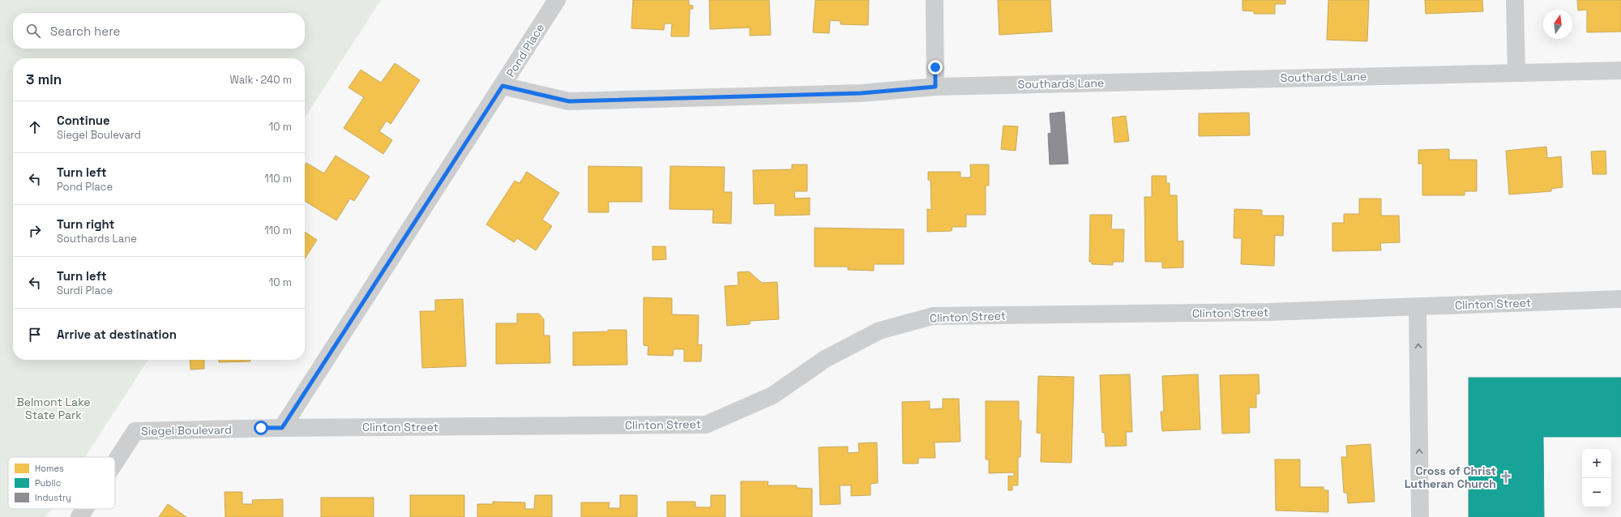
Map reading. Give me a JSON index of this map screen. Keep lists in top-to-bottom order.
{
  "streets": {
    "street": [
      "Pond Place",
      "Southards Lane",
      "Clinton Street",
      "Siegel Boulevard"
    ]
  },
  "crossings": [
    ["Pond Place", "Southards Lane"],
    ["Pond Place", "Clinton Street"],
    ["Pond Place", "Siegel Boulevard"],
    ["Clinton Street", "Siegel Boulevard"]
  ],
  "parks": ["Belmont Lake State Park"],
  "places": {
    "church": ["Cross of Christ Lutheran Church"]
  },
  "legend": ["Homes", "Public", "Industry"],
  "north": "top",
  "page": {
    "search": "Search here",
    "heading": ["3 min", "Walk · 240 m"],
    "list": [
      ["Continue", "Siegel Boulevard", "10 m"],
      ["Turn left", "Pond Place", "110 m"],
      ["Turn right", "Southards Lane", "110 m"],
      ["Turn left", "Surdi Place", "10 m"],
      "Arrive at destination"
    ],
    "map_buttons": ["+", "−"]
  }
}
